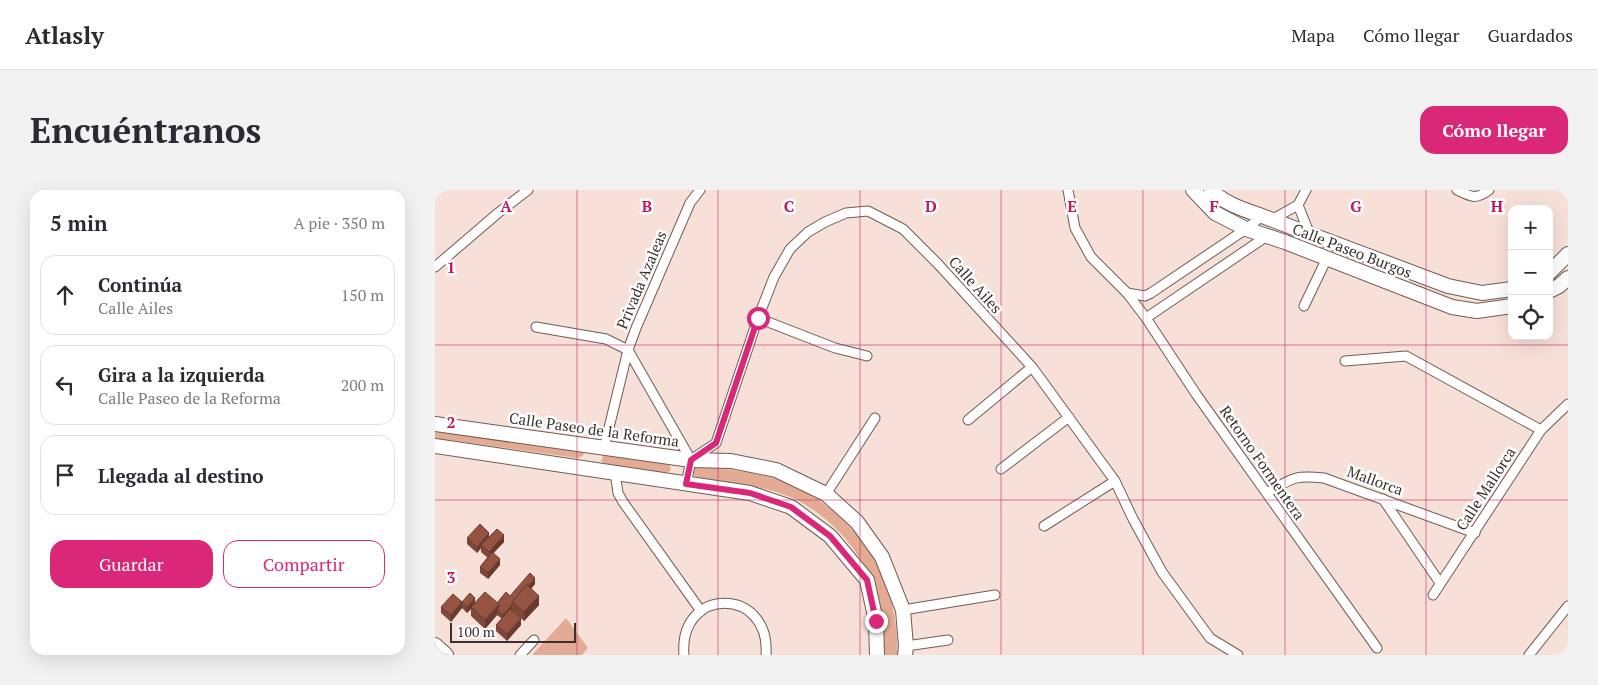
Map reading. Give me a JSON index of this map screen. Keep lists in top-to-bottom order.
{
  "streets": {
    "main road": ["Calle Paseo Burgos", "Calle Paseo de la Reforma"],
    "street": [
      "Privada Azaleas",
      "Calle Ailes",
      "Retorno Formentera",
      "Mallorca",
      "Calle Mallorca"
    ]
  },
  "crossings": [
    ["Calle Ailes", "Calle Paseo de la Reforma"],
    ["Retorno Formentera", "Mallorca"],
    ["Mallorca", "Calle Mallorca"]
  ],
  "scale_bar": "100 m",
  "page": {
    "header": "Atlasly",
    "nav": ["Mapa", "Cómo llegar", "Guardados"],
    "buttons": [
      "Cómo llegar",
      ["Guardar", "Compartir"]
    ],
    "title": "Encuéntranos",
    "heading": ["5 min", "A pie · 350 m"],
    "map_buttons": ["+", "−"],
    "list": [
      ["Continúa", "Calle Ailes", "150 m"],
      ["Gira a la izquierda", "Calle Paseo de la Reforma", "200 m"],
      "Llegada al destino"
    ],
    "scale": "100 m"
  },
  "grid": {
    "columns": [
      "A",
      "B",
      "C",
      "D",
      "E",
      "F",
      "G",
      "H"
    ],
    "rows": ["1", "2", "3"]
  }
}
